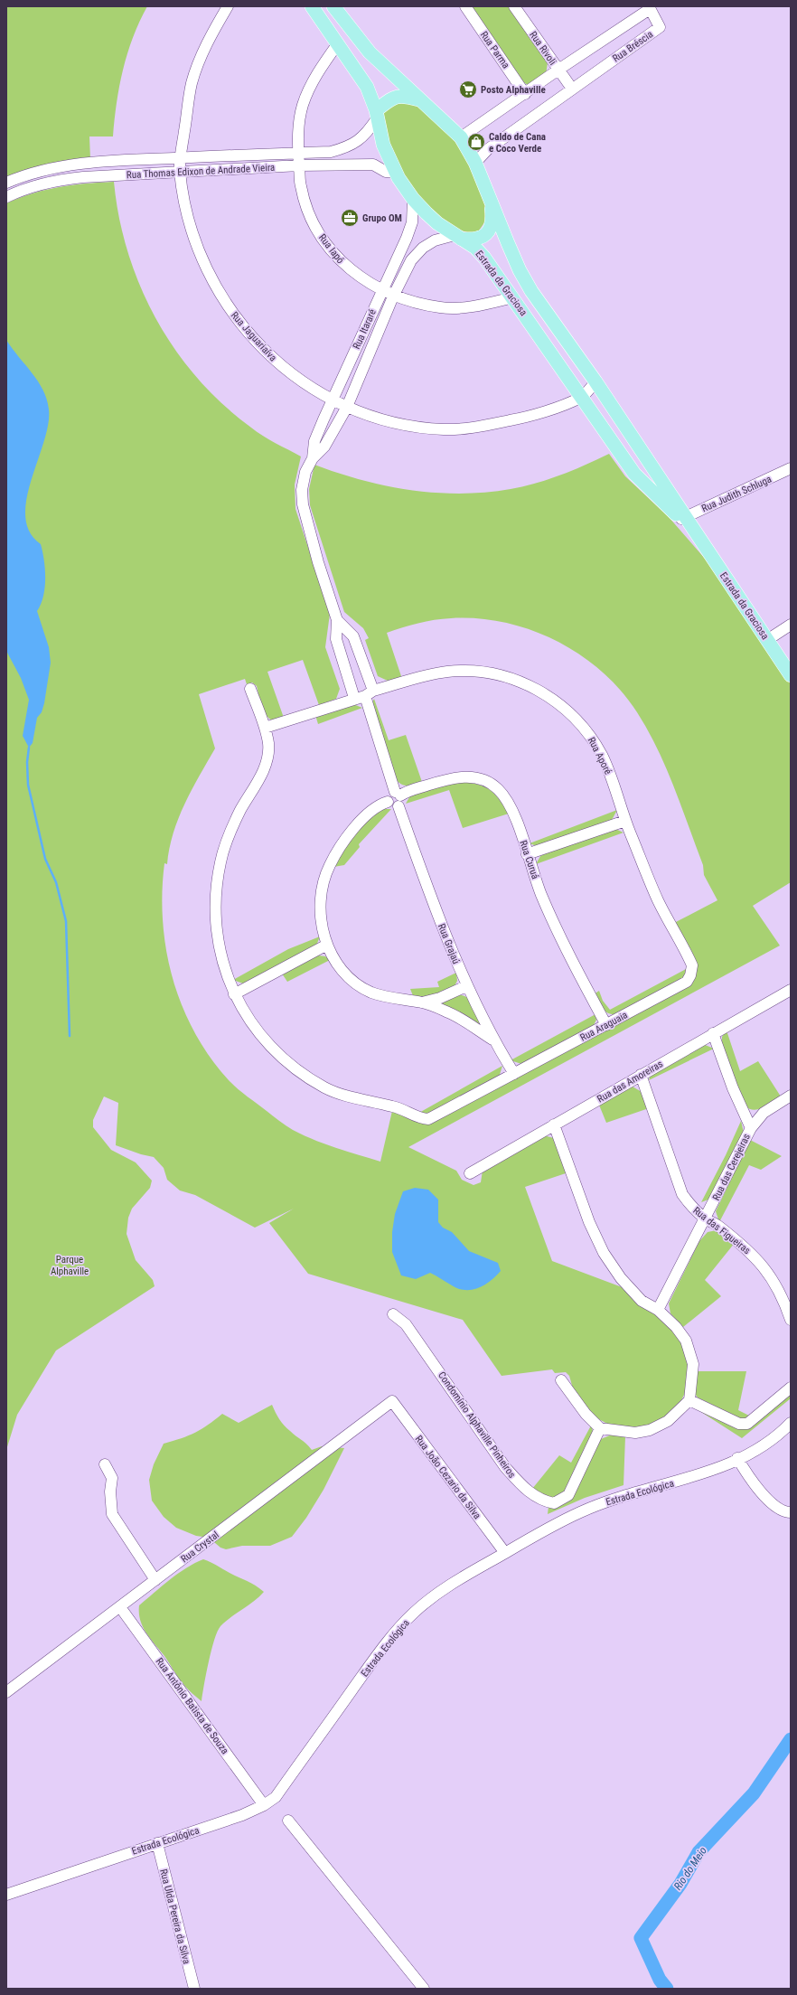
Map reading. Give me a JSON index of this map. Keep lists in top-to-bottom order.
{
  "streets": {
    "main road": ["Estrada da Graciosa"],
    "street": [
      "Rua Bréscia",
      "Rua Rivoli",
      "Rua Parma",
      "Rua Thomas Edixon de Andrade Vieira",
      "Rua Iapó",
      "Rua Itararé",
      "Rua Jaguariaíva",
      "Rua Judith Schluga",
      "Rua Aporé",
      "Rua Curuá",
      "Rua Grajaú",
      "Rua Araguaia",
      "Rua das Amoreiras",
      "Rua das Cerejeiras",
      "Rua das Figueiras",
      "Condomínio Alphaville Pinheiros",
      "Rua João Cezario da Silva",
      "Estrada Ecológica",
      "Rua Crystal",
      "Rua Antônio Batista de Souza",
      "Rua Ulda Pereira da Silva"
    ]
  },
  "crossings": [
    ["Rua Bréscia", "Rua Rivoli"],
    ["Rua Bréscia", "Rua Parma"],
    ["Rua Bréscia", "Estrada da Graciosa"],
    ["Rua Thomas Edixon de Andrade Vieira", "Rua Iapó"],
    ["Rua Thomas Edixon de Andrade Vieira", "Estrada da Graciosa"],
    ["Rua Thomas Edixon de Andrade Vieira", "Rua Jaguariaíva"],
    ["Rua Iapó", "Estrada da Graciosa"],
    ["Rua Iapó", "Rua Itararé"],
    ["Estrada da Graciosa", "Rua Itararé"],
    ["Estrada da Graciosa", "Rua Jaguariaíva"],
    ["Estrada da Graciosa", "Rua Judith Schluga"],
    ["Rua Itararé", "Rua Jaguariaíva"],
    ["Rua Aporé", "Rua Araguaia"],
    ["Rua Curuá", "Rua Grajaú"],
    ["Rua Curuá", "Rua Araguaia"],
    ["Rua Grajaú", "Rua Araguaia"],
    ["Rua das Amoreiras", "Rua das Figueiras"],
    ["Rua das Cerejeiras", "Rua das Figueiras"],
    ["Rua João Cezario da Silva", "Estrada Ecológica"],
    ["Rua João Cezario da Silva", "Rua Crystal"],
    ["Estrada Ecológica", "Rua Antônio Batista de Souza"],
    ["Estrada Ecológica", "Rua Ulda Pereira da Silva"],
    ["Rua Crystal", "Rua Antônio Batista de Souza"]
  ],
  "water": ["Rio do Meio"],
  "parks": ["Parque Alphaville"],
  "places": {
    "supermarket": ["Posto Alphaville"],
    "shop": ["Caldo de Cana e Coco Verde"],
    "office": ["Grupo OM"]
  }
}
